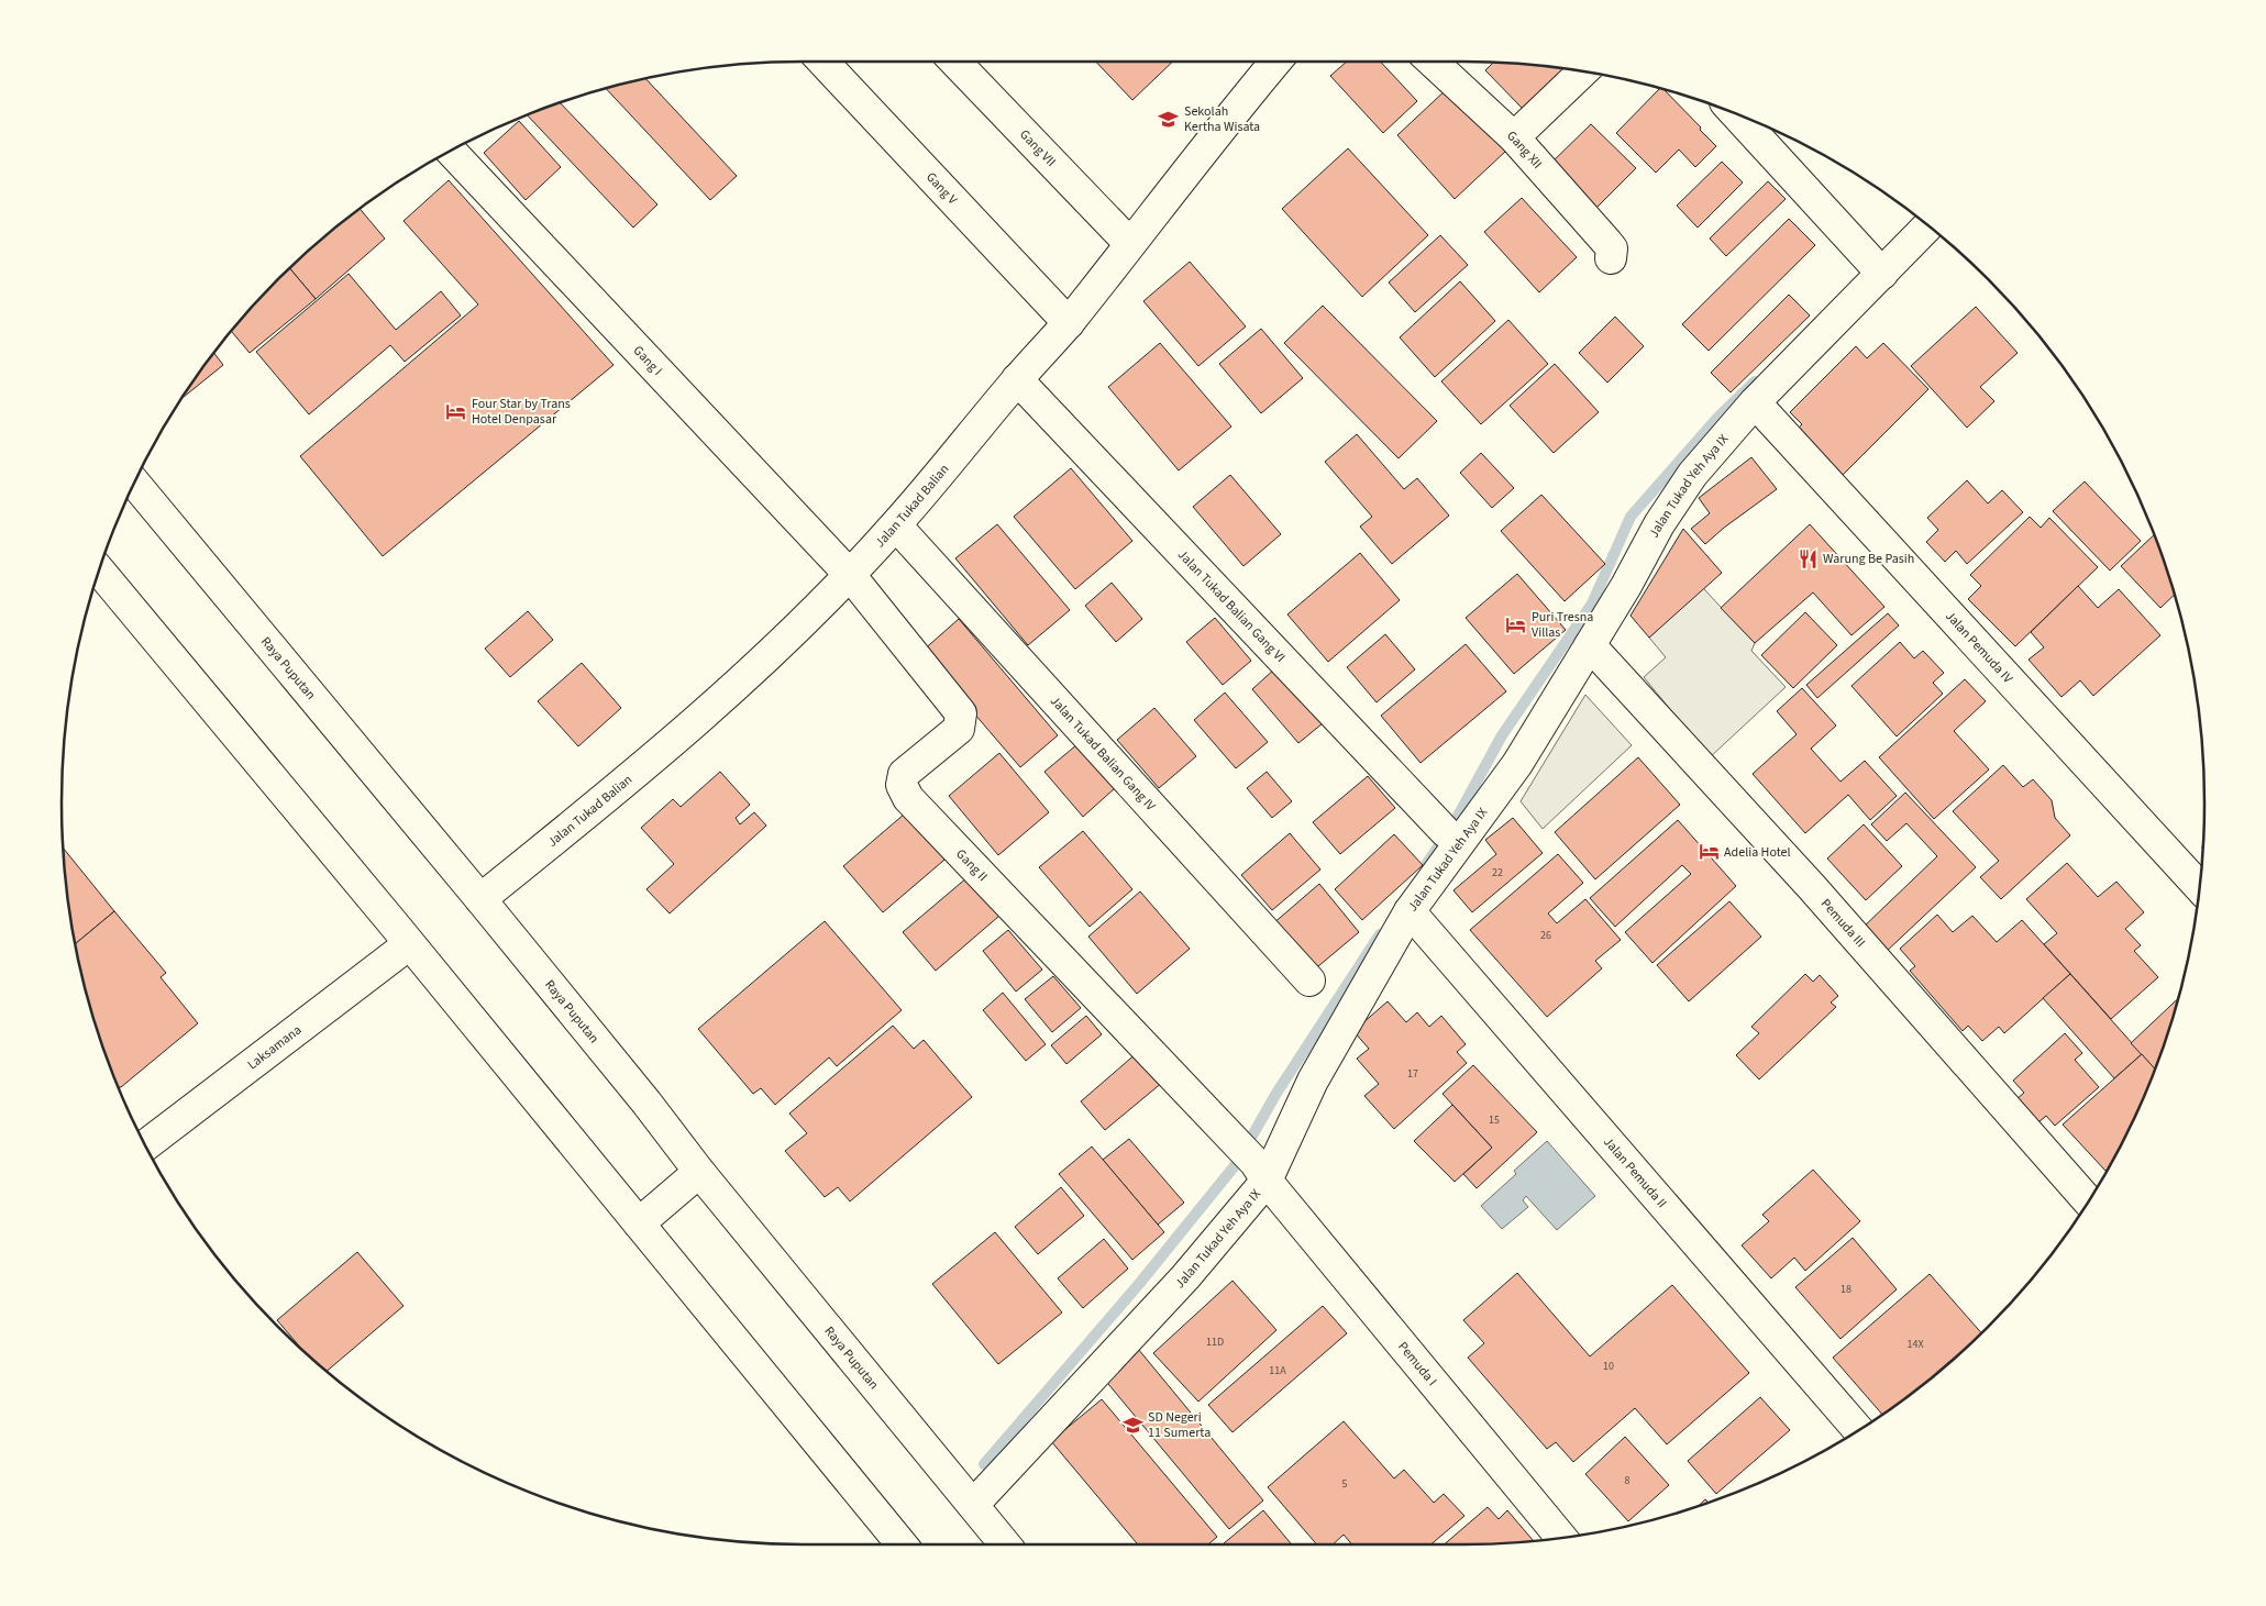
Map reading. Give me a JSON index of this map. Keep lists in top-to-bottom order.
{
  "streets": {
    "street": [
      "Gang VII",
      "Gang XII",
      "Gang V",
      "Gang I",
      "Jalan Tukad Yeh Aya IX",
      "Jalan Tukad Balian",
      "Jalan Tukad Balian Gang VI",
      "Jalan Pemuda IV",
      "Raya Puputan",
      "Jalan Tukad Balian Gang IV",
      "Gang II",
      "Pemuda III",
      "Laksamana",
      "Jalan Pemuda II",
      "Pemuda I"
    ]
  },
  "crossings": [
    ["Gang VII", "Jalan Tukad Balian"],
    ["Gang V", "Jalan Tukad Balian"],
    ["Gang I", "Jalan Tukad Balian"],
    ["Gang I", "Gang II"],
    ["Jalan Tukad Yeh Aya IX", "Jalan Pemuda IV"],
    ["Jalan Tukad Yeh Aya IX", "Raya Puputan"],
    ["Jalan Tukad Yeh Aya IX", "Gang II"],
    ["Jalan Tukad Yeh Aya IX", "Pemuda III"],
    ["Jalan Tukad Yeh Aya IX", "Jalan Pemuda II"],
    ["Jalan Tukad Yeh Aya IX", "Pemuda I"],
    ["Jalan Tukad Balian", "Jalan Tukad Balian Gang VI"],
    ["Jalan Tukad Balian", "Raya Puputan"],
    ["Jalan Tukad Balian", "Jalan Tukad Balian Gang IV"],
    ["Jalan Tukad Balian", "Gang II"],
    ["Gang II", "Pemuda I"]
  ],
  "places": {
    "school or university": ["Sekolah Kertha Wisata", "SD Negeri 11 Sumerta"],
    "hotel": ["Four Star by Trans Hotel Denpasar", "Puri Tresna Villas", "Adelia Hotel"],
    "restaurant": ["Warung Be Pasih"]
  },
  "house_numbers": [
    "22",
    "26",
    "17",
    "15",
    "18",
    "11D",
    "14X",
    "10",
    "11A",
    "8",
    "5"
  ]
}
